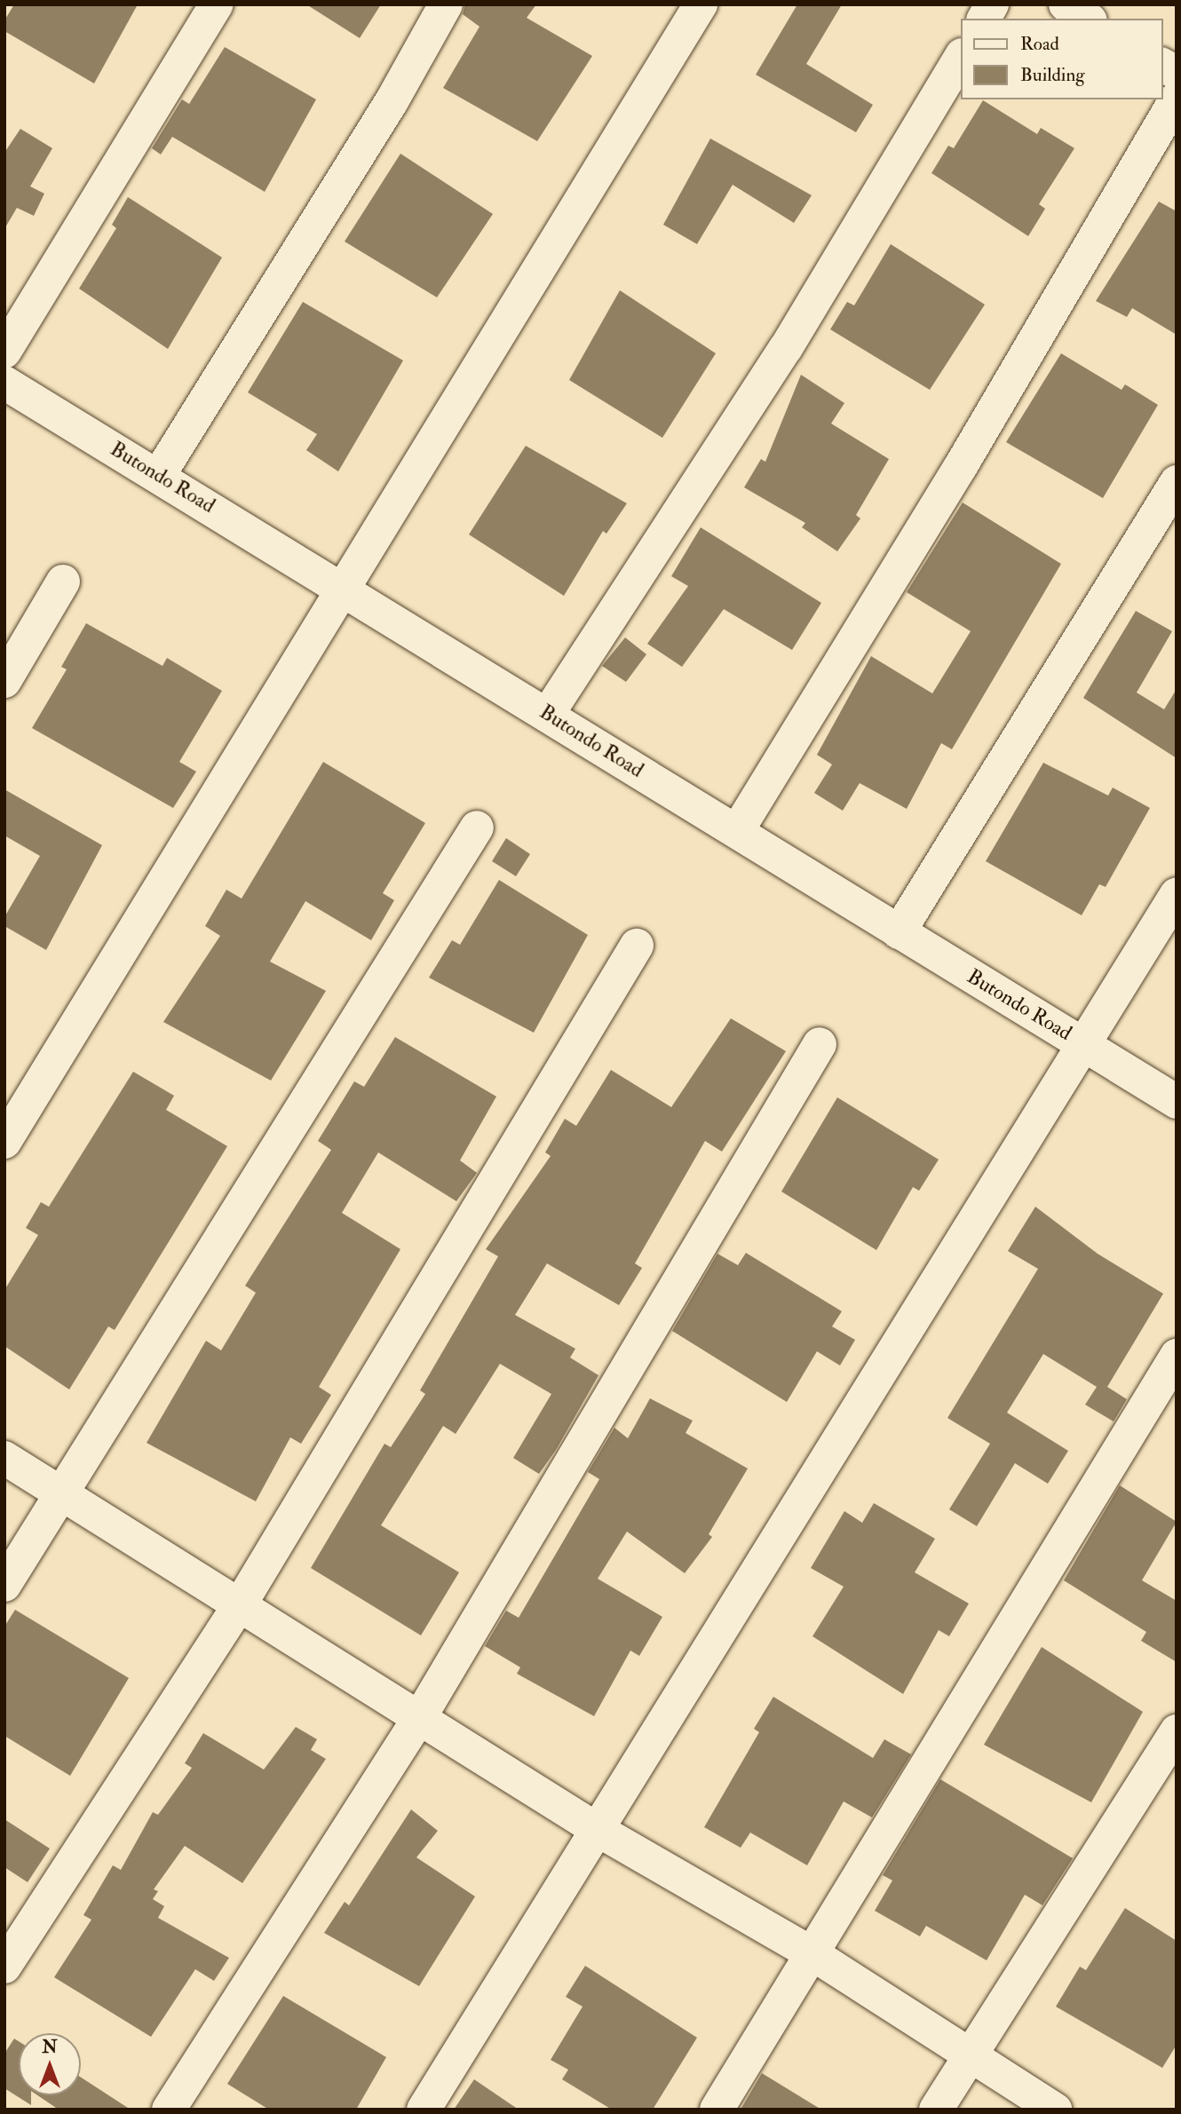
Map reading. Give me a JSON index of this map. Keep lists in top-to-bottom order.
{
  "streets": {
    "street": ["Butondo Road"]
  },
  "legend": ["Road", "Building"],
  "north": "top"
}
